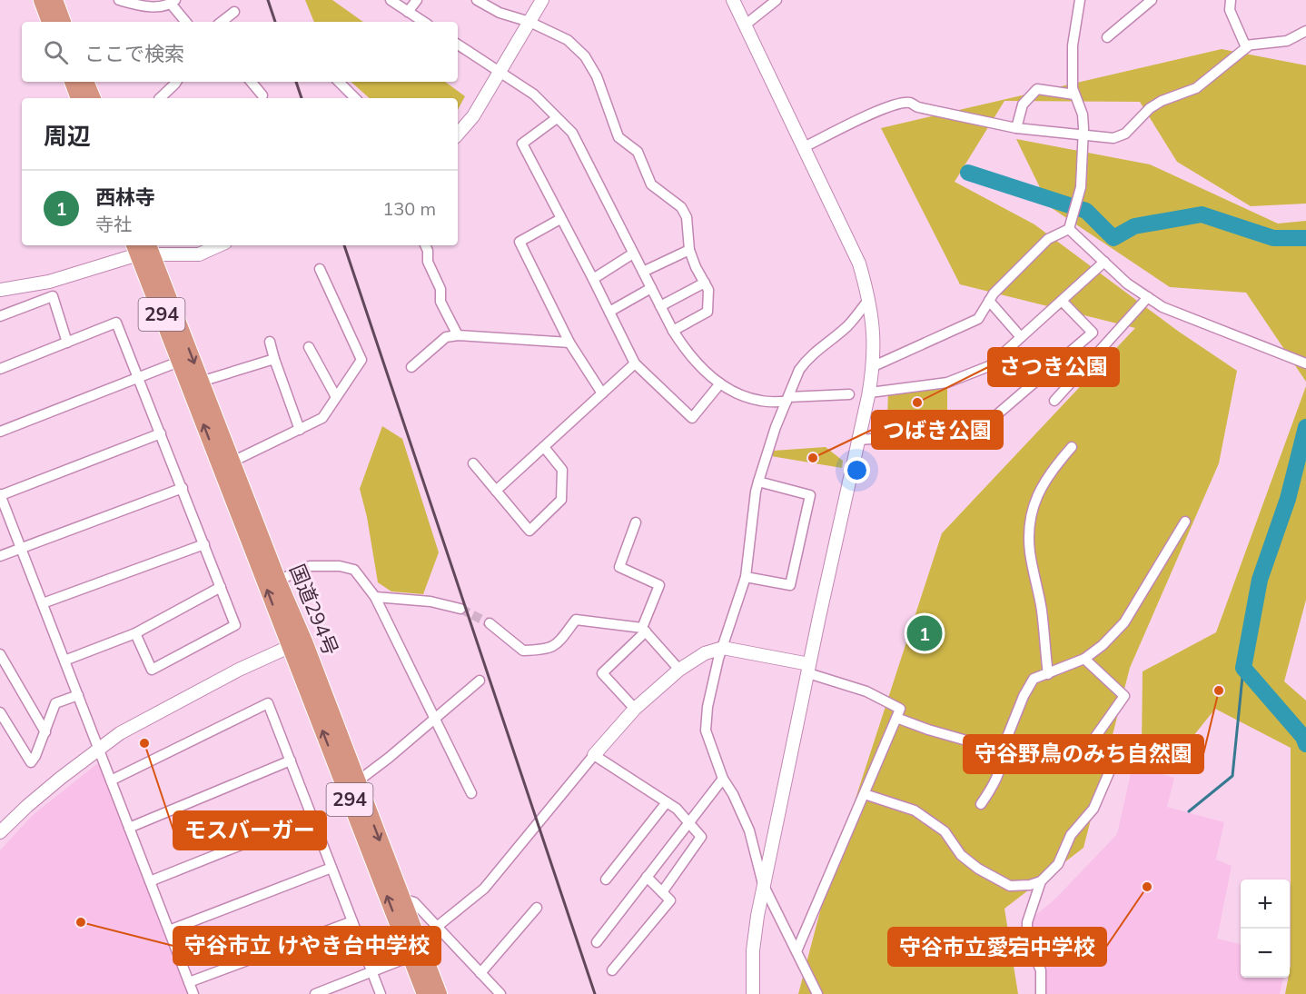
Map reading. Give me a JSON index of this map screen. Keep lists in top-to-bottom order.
{
  "streets": {
    "highway": ["294", "国道294号"]
  },
  "places": [
    "さつき公園",
    "つばき公園",
    "守谷野鳥のみち自然園",
    "モスバーガー",
    "守谷市立愛宕中学校",
    "守谷市立 けやき台中学校"
  ],
  "page": {
    "search": "ここで検索",
    "heading": "周辺",
    "list": [
      {
        "mark": "1",
        "name": "西林寺",
        "note": "寺社",
        "value": "130 m"
      }
    ],
    "pins": "1",
    "map_buttons": ["+", "−"]
  }
}
